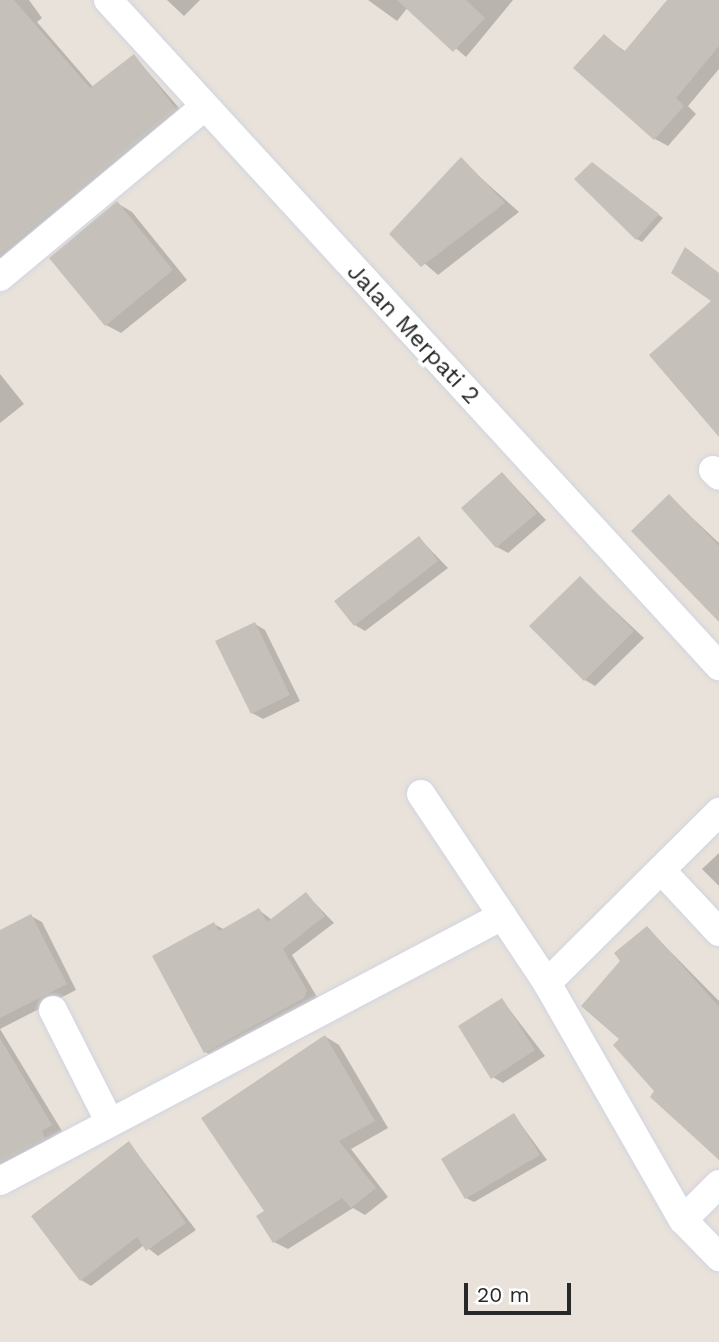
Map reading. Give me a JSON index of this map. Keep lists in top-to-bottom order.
{
  "streets": {
    "street": ["Jalan Merpati 2"]
  },
  "scale_bar": "20 m"
}
